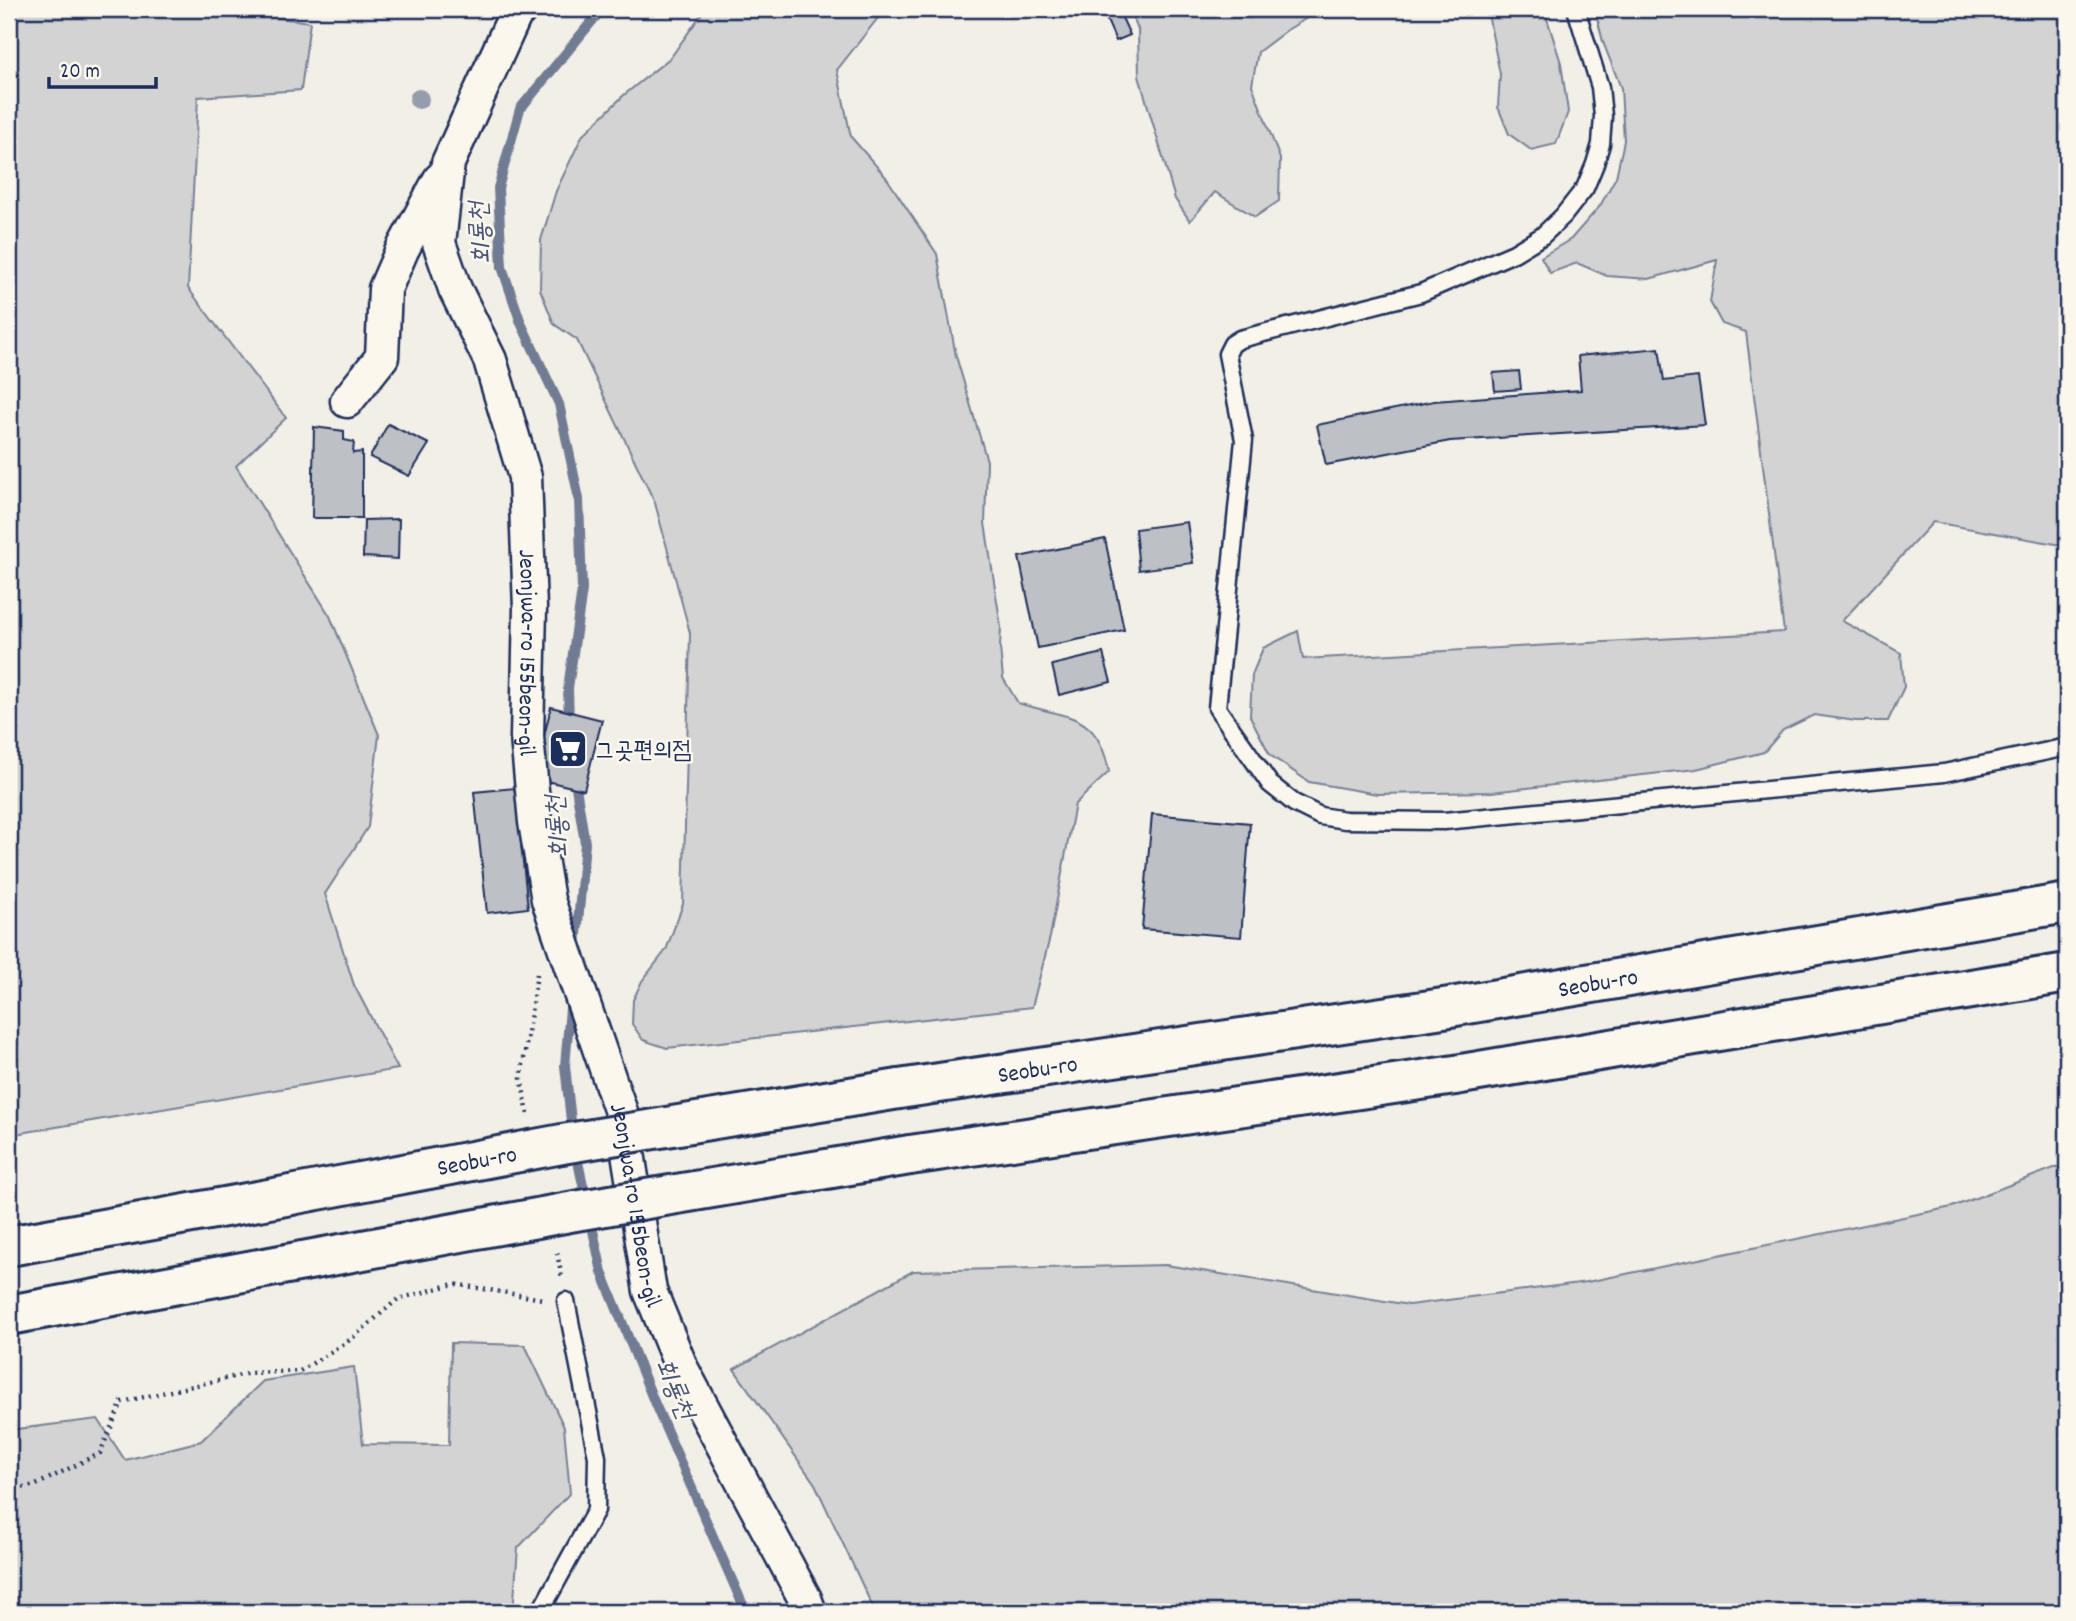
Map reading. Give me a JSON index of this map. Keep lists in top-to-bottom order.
{
  "streets": {
    "highway": ["Seobu-ro"],
    "street": ["Jeonjwa-ro 155beon-gil"]
  },
  "water": ["회룡천"],
  "places": {
    "supermarket": ["그곳편의점"]
  },
  "scale_bar": "20 m"
}
